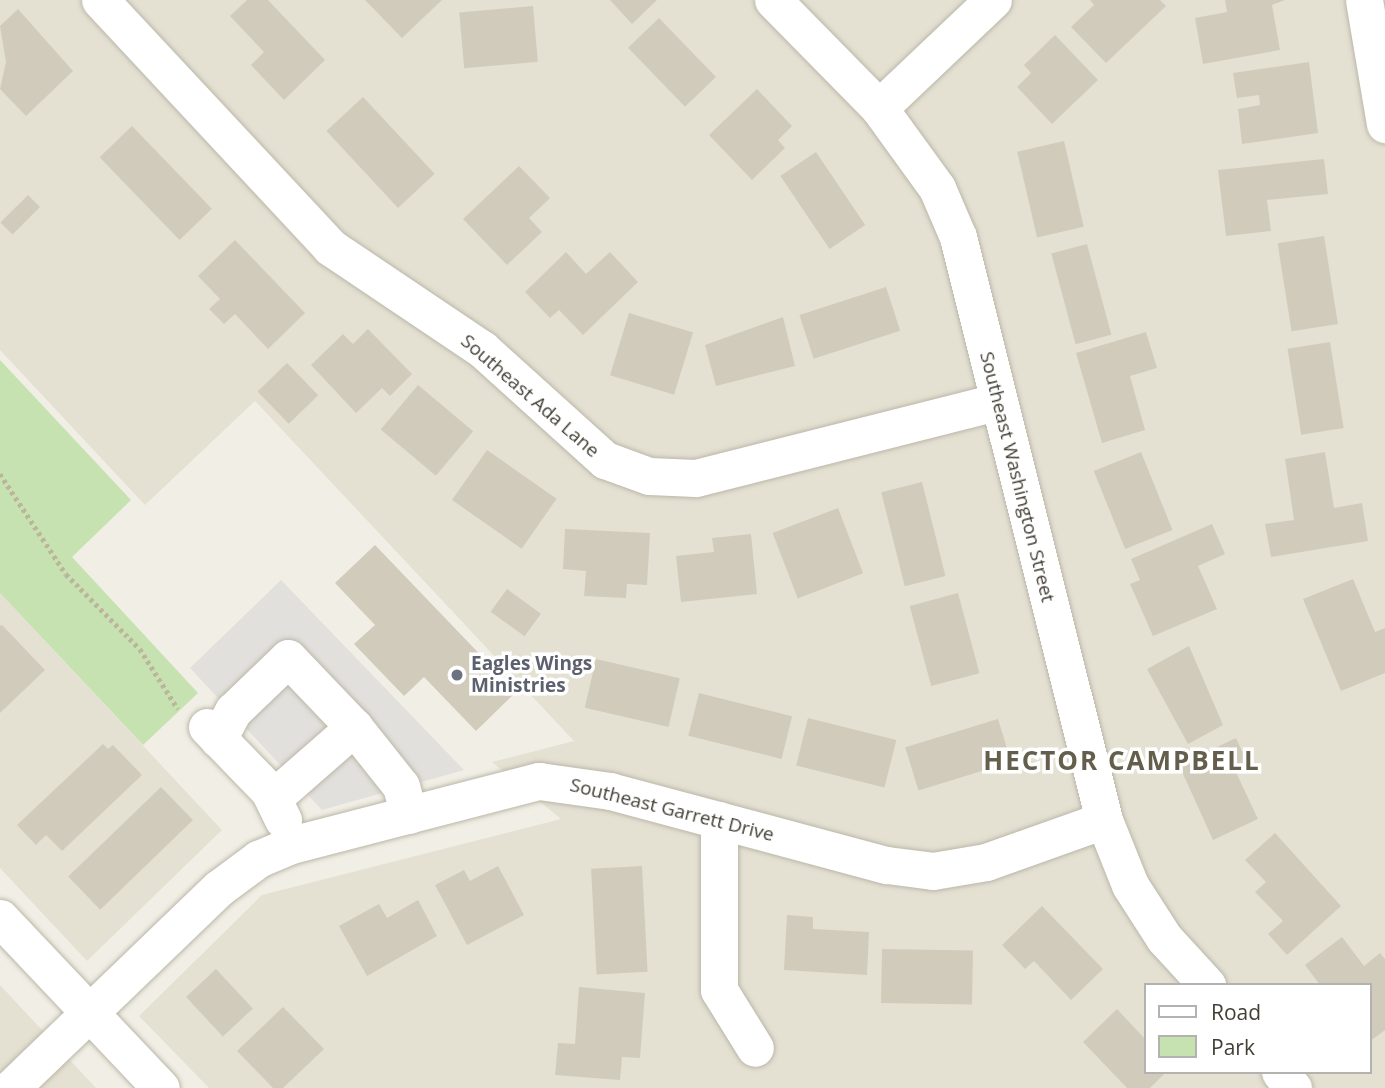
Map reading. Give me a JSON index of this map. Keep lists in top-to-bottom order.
{
  "streets": {
    "street": ["Southeast Ada Lane", "Southeast Washington Street", "Southeast Garrett Drive"]
  },
  "crossings": [
    ["Southeast Ada Lane", "Southeast Washington Street"],
    ["Southeast Washington Street", "Southeast Garrett Drive"]
  ],
  "districts": ["HECTOR CAMPBELL"],
  "places": ["Eagles Wings Ministries"],
  "legend": ["Road", "Park"]
}
